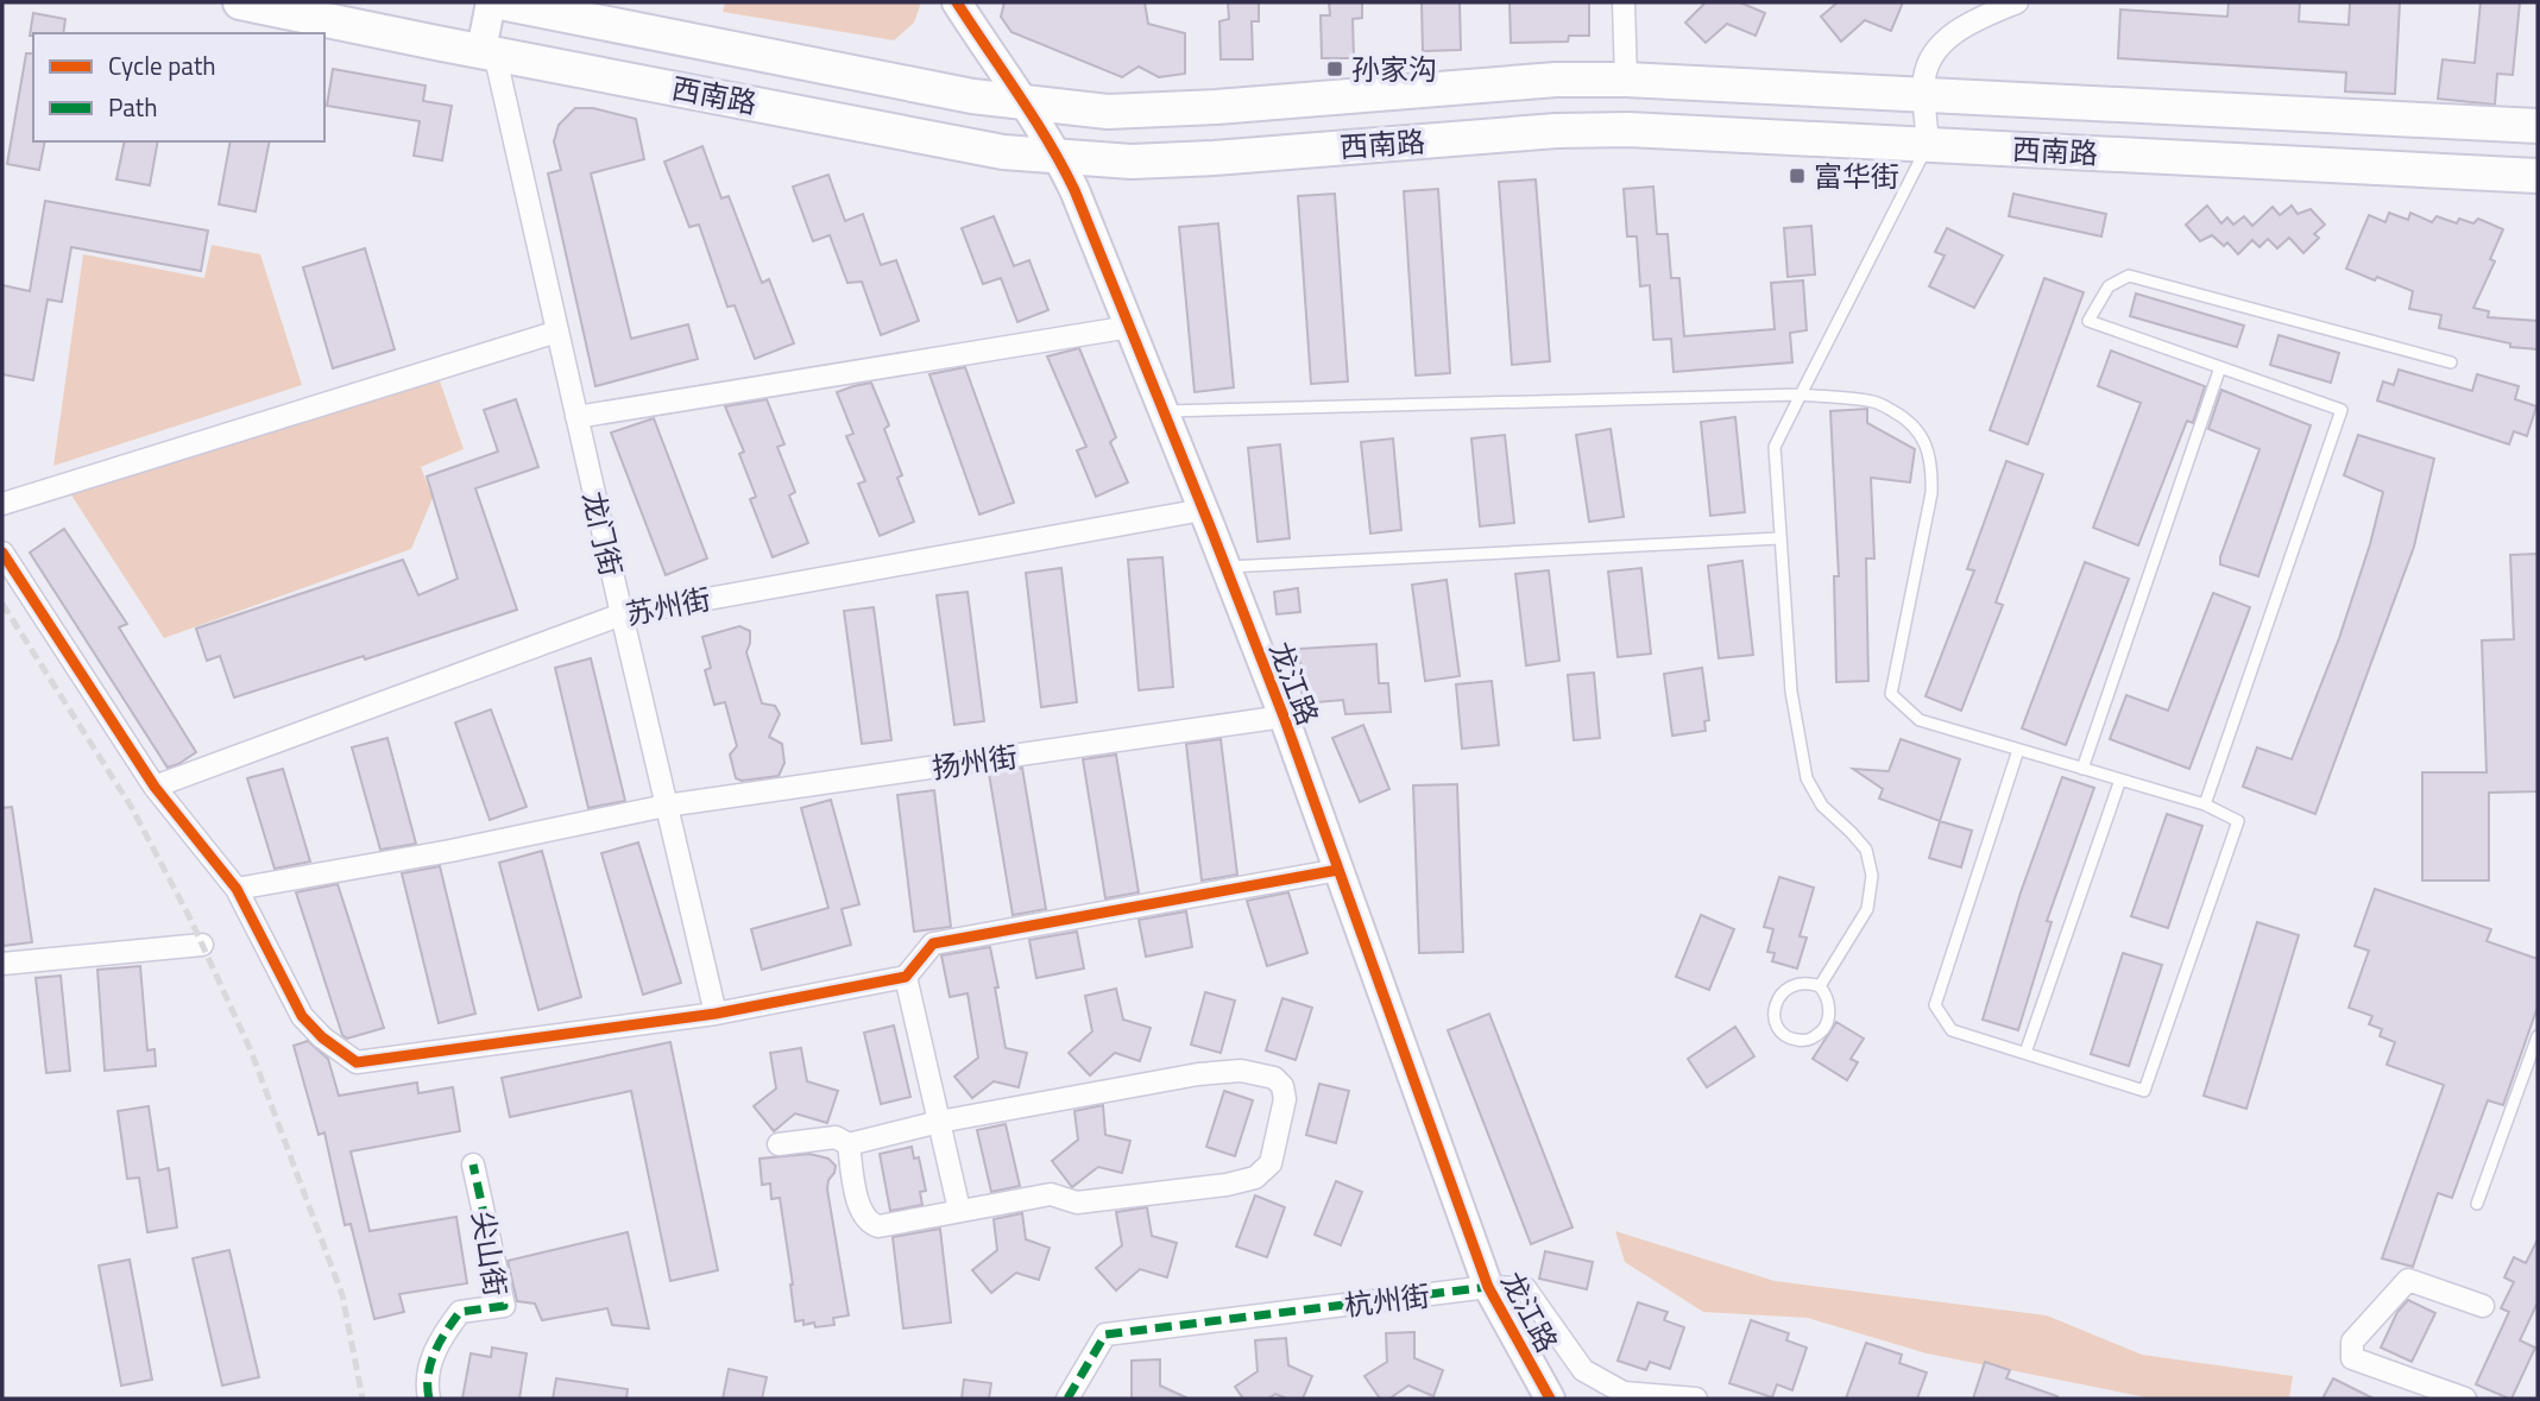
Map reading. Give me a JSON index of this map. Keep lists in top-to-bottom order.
{
  "streets": {
    "main road": ["西南路"],
    "street": [
      "龙门街",
      "苏州街",
      "龙江路",
      "扬州街",
      "尖山街",
      "杭州街"
    ]
  },
  "crossings": [
    ["西南路", "龙门街"],
    ["西南路", "龙江路"],
    ["龙门街", "苏州街"],
    ["龙门街", "扬州街"],
    ["苏州街", "龙江路"],
    ["龙江路", "扬州街"],
    ["龙江路", "杭州街"]
  ],
  "places": {
    "transit": ["孙家沟", "富华街"]
  },
  "legend": ["Cycle path", "Path"]
}
